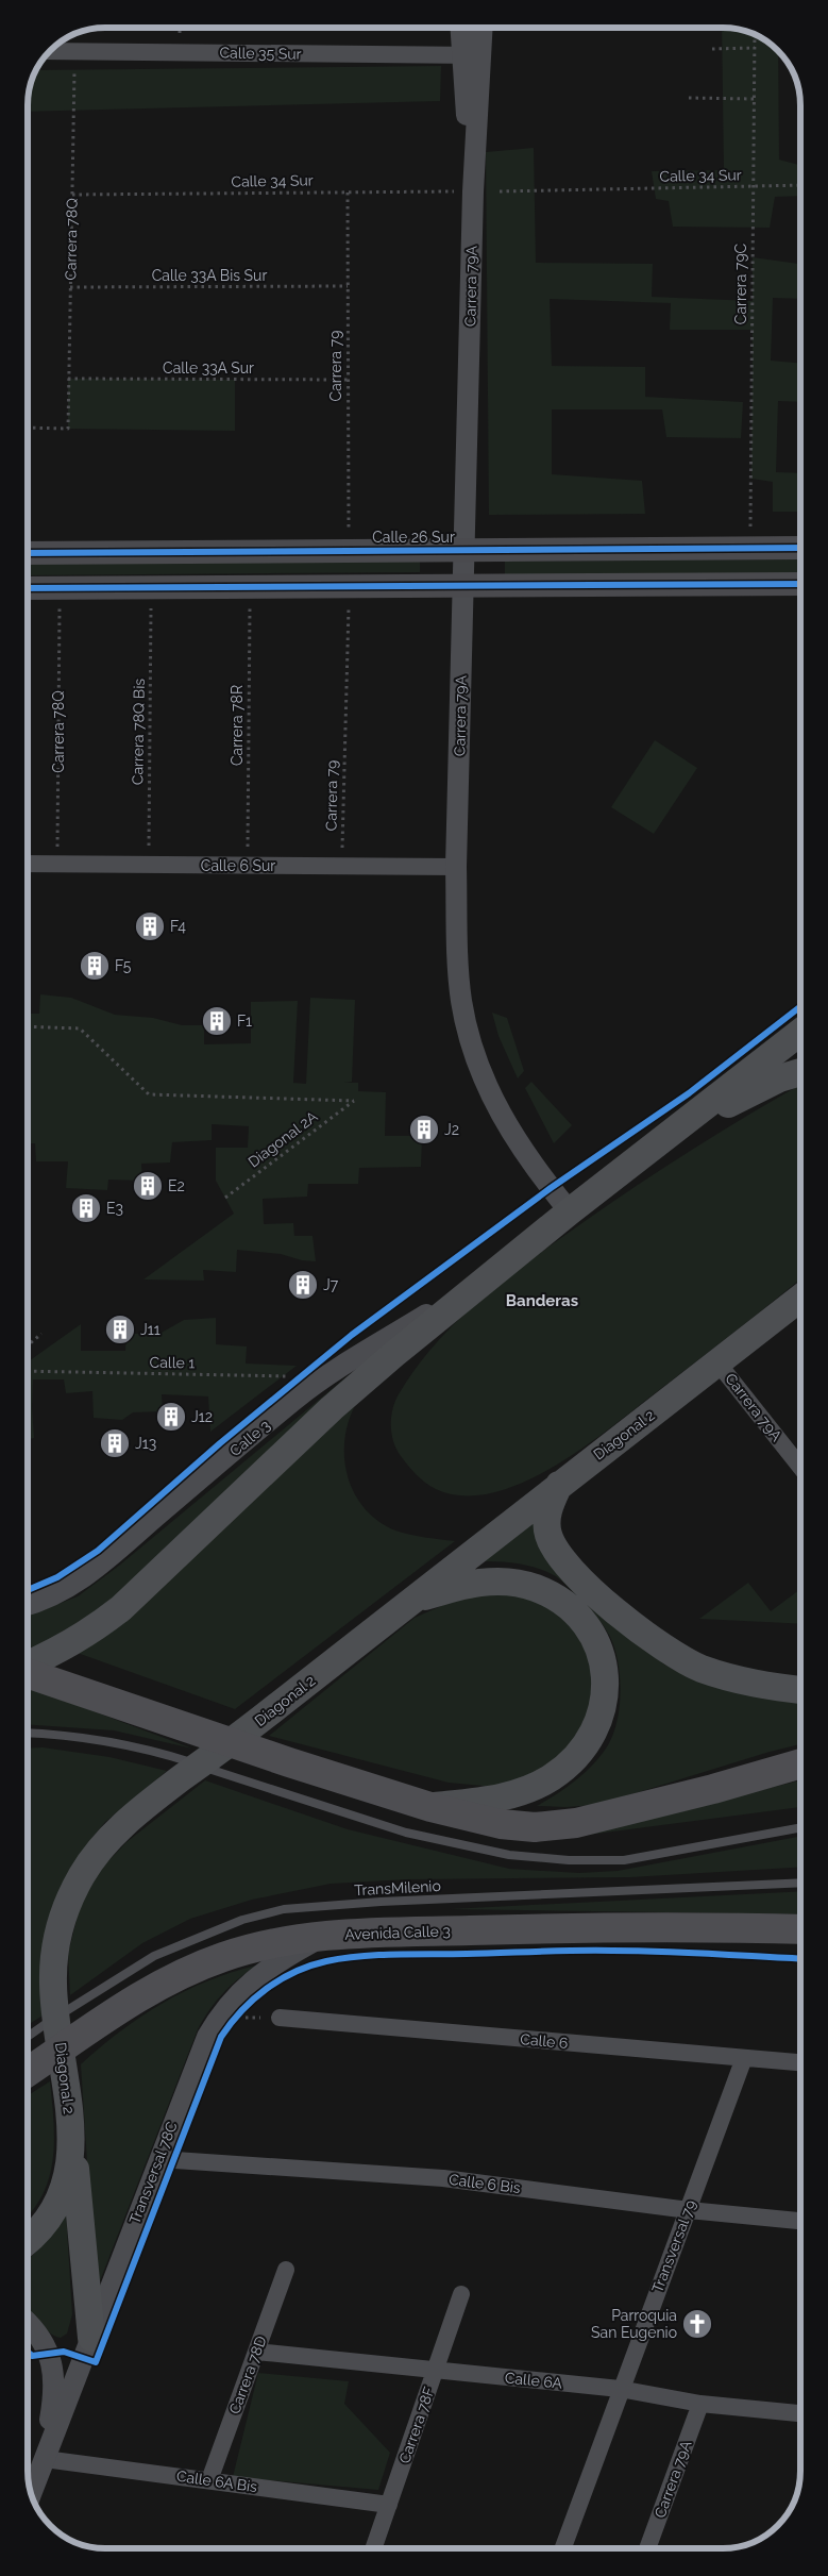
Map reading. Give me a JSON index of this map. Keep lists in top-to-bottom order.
{
  "streets": {
    "highway": ["Avenida Calle 3"],
    "main road": ["Calle 26 Sur", "Diagonal 2"],
    "street": [
      "Calle 35 Sur",
      "Carrera 79A",
      "Calle 6 Sur",
      "Calle 3",
      "Calle 6",
      "Transversal 78C",
      "Calle 6 Bis",
      "Transversal 79",
      "Carrera 78D",
      "Calle 6A",
      "Carrera 78F",
      "Calle 6A Bis"
    ],
    "lane": ["TransMilenio"],
    "path": [
      "Calle 34 Sur",
      "Carrera 78Q",
      "Calle 33A Bis Sur",
      "Carrera 79C",
      "Carrera 79",
      "Calle 33A Sur",
      "Carrera 78R",
      "Carrera 78Q Bis",
      "Diagonal 2A",
      "Calle 1"
    ]
  },
  "crossings": [
    ["Calle 35 Sur", "Carrera 78Q"],
    ["Calle 35 Sur", "Carrera 79A"],
    ["Calle 34 Sur", "Carrera 78Q"],
    ["Calle 34 Sur", "Carrera 79C"],
    ["Calle 34 Sur", "Carrera 79A"],
    ["Calle 34 Sur", "Carrera 79"],
    ["Carrera 78Q", "Calle 33A Bis Sur"],
    ["Carrera 78Q", "Calle 33A Sur"],
    ["Carrera 78Q", "Calle 6 Sur"],
    ["Calle 33A Bis Sur", "Carrera 79"],
    ["Carrera 79A", "Calle 26 Sur"],
    ["Carrera 79A", "Calle 6 Sur"],
    ["Carrera 79A", "Diagonal 2"],
    ["Carrera 79A", "Calle 6A"],
    ["Carrera 79", "Calle 33A Sur"],
    ["Carrera 79", "Calle 6 Sur"],
    ["Carrera 78R", "Calle 6 Sur"],
    ["Carrera 78Q Bis", "Calle 6 Sur"],
    ["Calle 1", "Calle 3"],
    ["Avenida Calle 3", "Transversal 78C"],
    ["Calle 6", "Transversal 79"],
    ["Transversal 78C", "Calle 6 Bis"],
    ["Transversal 78C", "Calle 6A Bis"],
    ["Calle 6 Bis", "Transversal 79"],
    ["Transversal 79", "Calle 6A"],
    ["Carrera 78D", "Calle 6A"],
    ["Carrera 78D", "Calle 6A Bis"],
    ["Calle 6A", "Carrera 78F"],
    ["Carrera 78F", "Calle 6A Bis"]
  ],
  "districts": ["Banderas"],
  "places": {
    "building": [
      "F4",
      "F5",
      "F1",
      "J2",
      "E2",
      "E3",
      "J7",
      "J11",
      "J12",
      "J13"
    ],
    "church": ["Parroquia San Eugenio"]
  }
}
